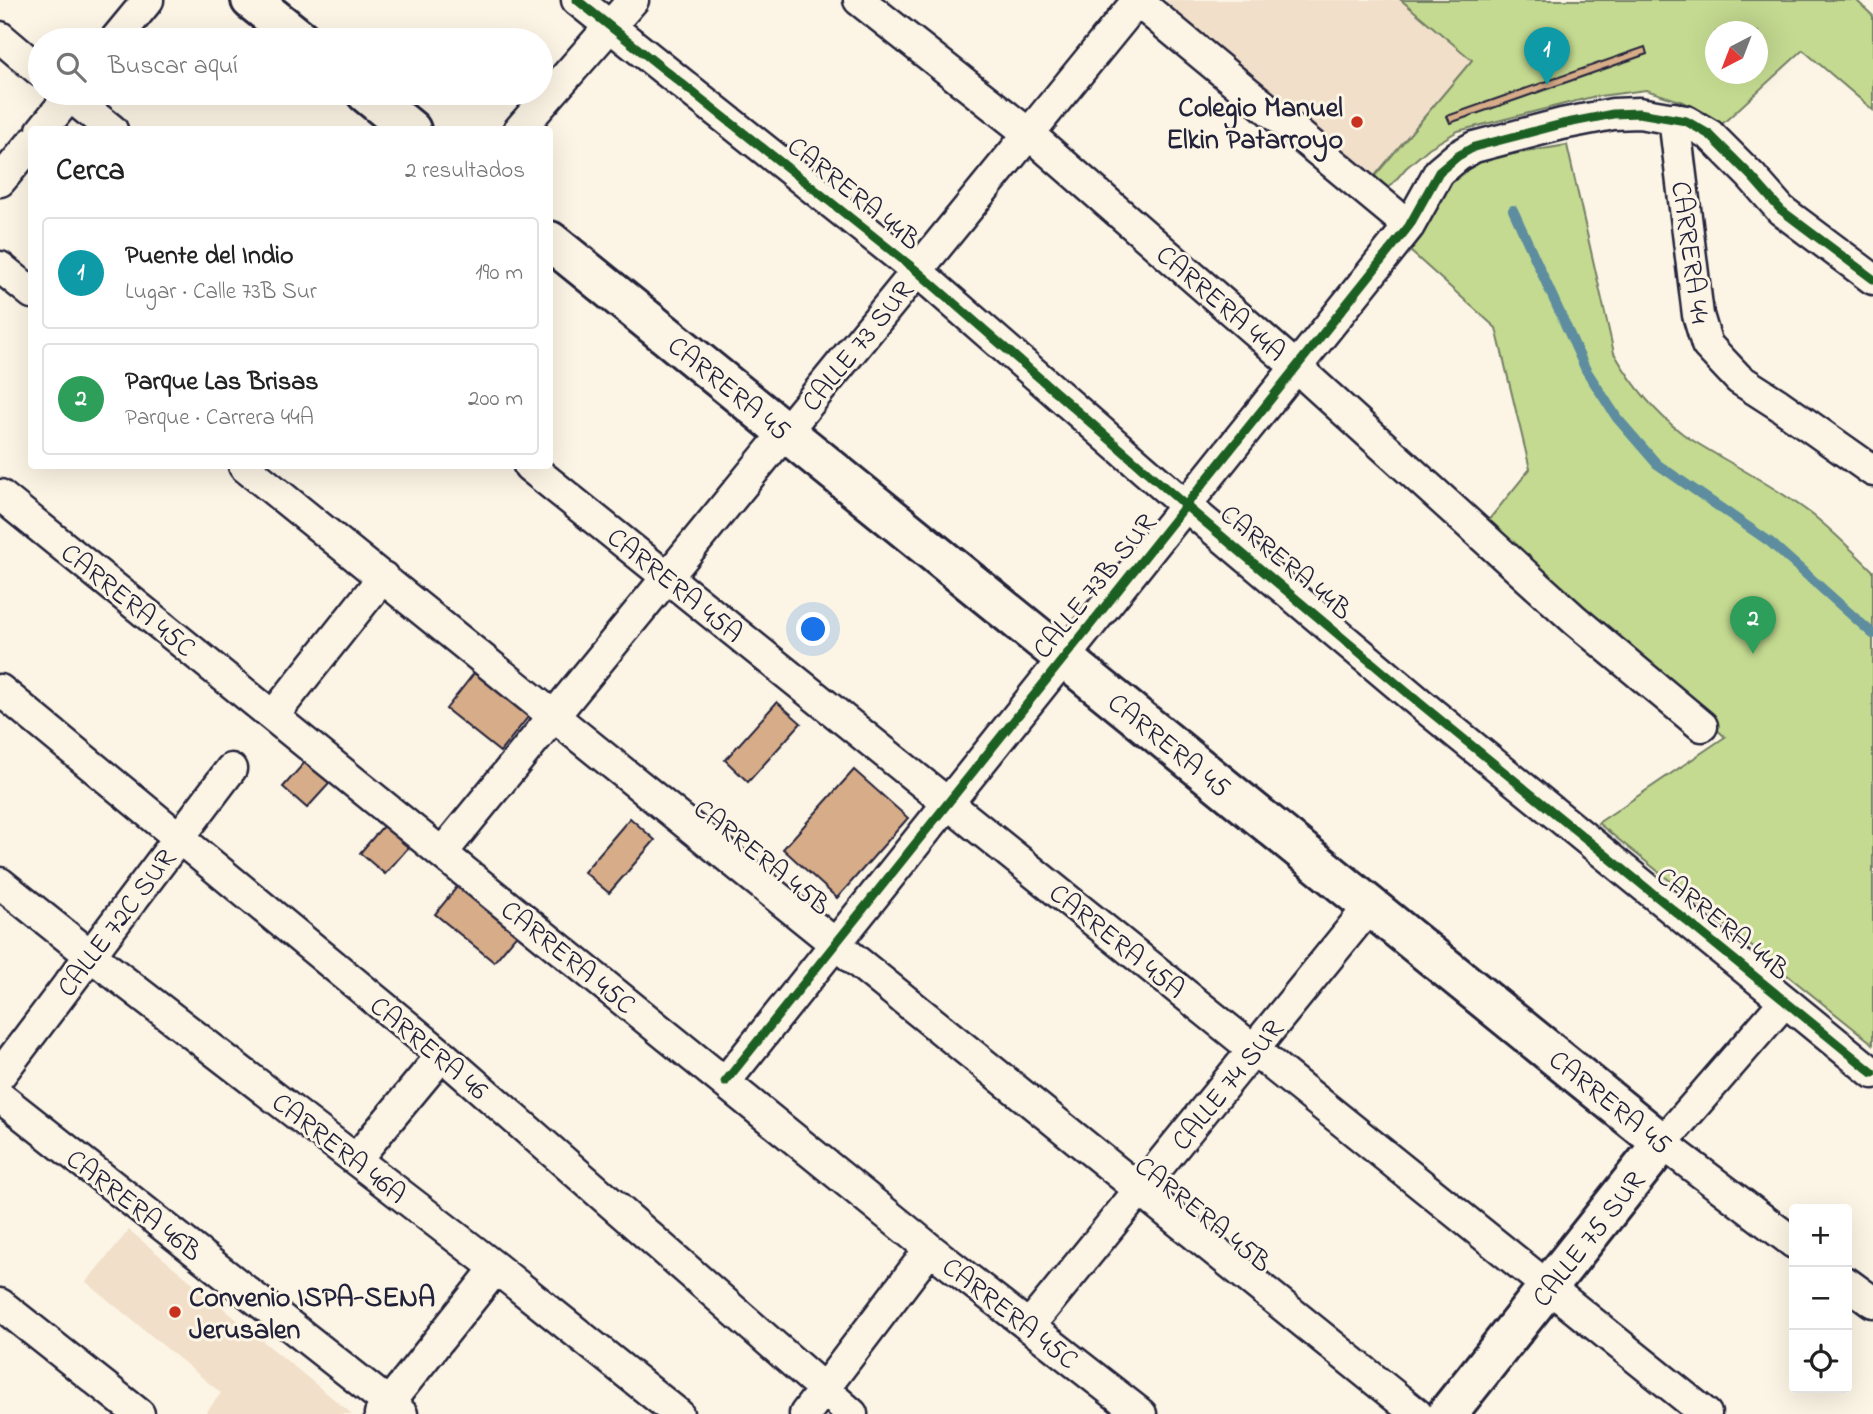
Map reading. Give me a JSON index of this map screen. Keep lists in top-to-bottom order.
{
  "streets": {
    "street": [
      "CARRERA 44B",
      "CARRERA 44",
      "CARRERA 44A",
      "CALLE 73 SUR",
      "CARRERA 45",
      "CARRERA 45A",
      "CALLE 73B SUR",
      "CARRERA 45C",
      "CARRERA 45B",
      "CALLE 72C SUR",
      "CARRERA 46",
      "CALLE 74 SUR",
      "CARRERA 46A",
      "CARRERA 46B",
      "CALLE 75 SUR"
    ]
  },
  "crossings": [
    ["CARRERA 44B", "CALLE 73 SUR"],
    ["CARRERA 44B", "CALLE 73B SUR"],
    ["CARRERA 44B", "CALLE 75 SUR"],
    ["CARRERA 44", "CALLE 73B SUR"],
    ["CARRERA 44A", "CALLE 73 SUR"],
    ["CARRERA 44A", "CALLE 73B SUR"],
    ["CALLE 73 SUR", "CARRERA 45"],
    ["CALLE 73 SUR", "CARRERA 45A"],
    ["CALLE 73 SUR", "CARRERA 45C"],
    ["CALLE 73 SUR", "CARRERA 45B"],
    ["CARRERA 45", "CALLE 73B SUR"],
    ["CARRERA 45", "CALLE 74 SUR"],
    ["CARRERA 45", "CALLE 75 SUR"],
    ["CARRERA 45A", "CALLE 73B SUR"],
    ["CARRERA 45A", "CALLE 74 SUR"],
    ["CARRERA 45A", "CALLE 75 SUR"],
    ["CALLE 73B SUR", "CARRERA 45C"],
    ["CALLE 73B SUR", "CARRERA 45B"],
    ["CARRERA 45C", "CALLE 74 SUR"],
    ["CARRERA 45B", "CALLE 74 SUR"],
    ["CALLE 72C SUR", "CARRERA 46"],
    ["CALLE 72C SUR", "CARRERA 46A"]
  ],
  "places": ["Colegio Manuel Elkin Patarroyo", "Convenio ISPA-SENA Jerusalen"],
  "north": "bottom left",
  "page": {
    "pins": ["1", "2"],
    "search": "Buscar aquí",
    "heading": ["Cerca", "2 resultados"],
    "list": [
      {
        "mark": "1",
        "name": "Puente del Indio",
        "note": "Lugar · Calle 73B Sur",
        "value": "190 m"
      },
      {
        "mark": "2",
        "name": "Parque Las Brisas",
        "note": "Parque · Carrera 44A",
        "value": "200 m"
      }
    ],
    "map_buttons": ["+", "−"]
  }
}
